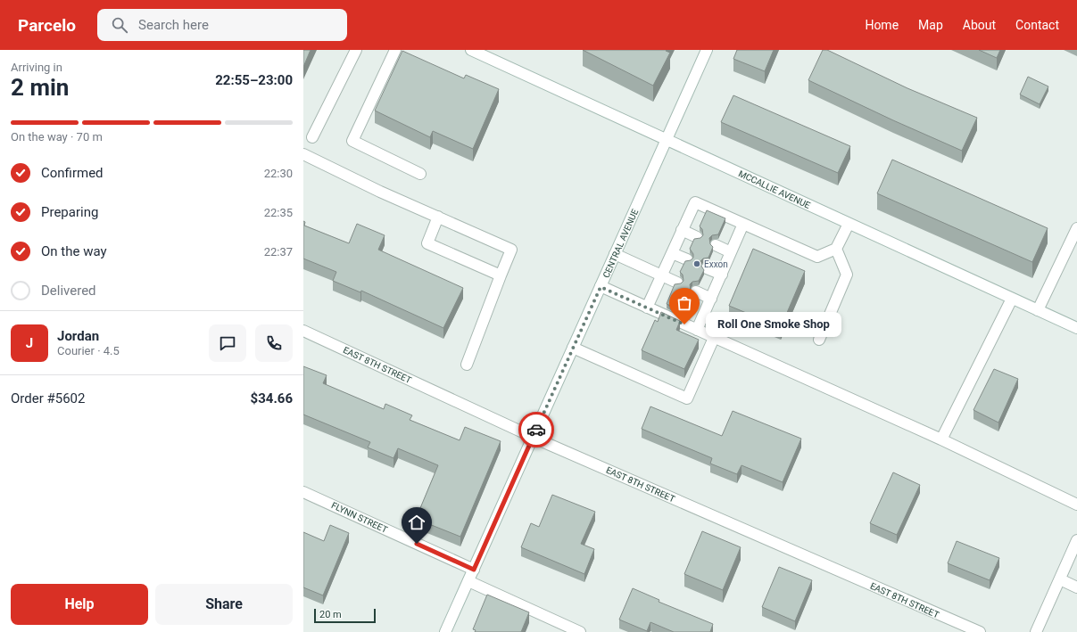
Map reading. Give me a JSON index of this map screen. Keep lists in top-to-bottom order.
{
  "streets": {
    "street": [
      "MCCALLIE AVENUE",
      "CENTRAL AVENUE",
      "EAST 8TH STREET",
      "FLYNN STREET"
    ]
  },
  "crossings": [
    ["MCCALLIE AVENUE", "CENTRAL AVENUE"],
    ["CENTRAL AVENUE", "EAST 8TH STREET"],
    ["CENTRAL AVENUE", "FLYNN STREET"]
  ],
  "places": ["Exxon", "Roll One Smoke Shop"],
  "scale_bar": "20 m",
  "page": {
    "header": "Parcelo",
    "search": "Search here",
    "nav": [
      "Home",
      "Map",
      "About",
      "Contact"
    ],
    "heading": ["2 min", "Arriving in", "22:55–23:00"],
    "panel": [
      "Jordan",
      "Courier · 4.5",
      "Order #5602",
      "$34.66"
    ],
    "bar": "On the way · 70 m",
    "list": [
      ["Confirmed", "22:30"],
      ["Preparing", "22:35"],
      ["On the way", "22:37"],
      "Delivered"
    ],
    "bubble": "Roll One Smoke Shop",
    "round": "J",
    "buttons": ["Help", "Share"],
    "scale": "20 m"
  }
}
